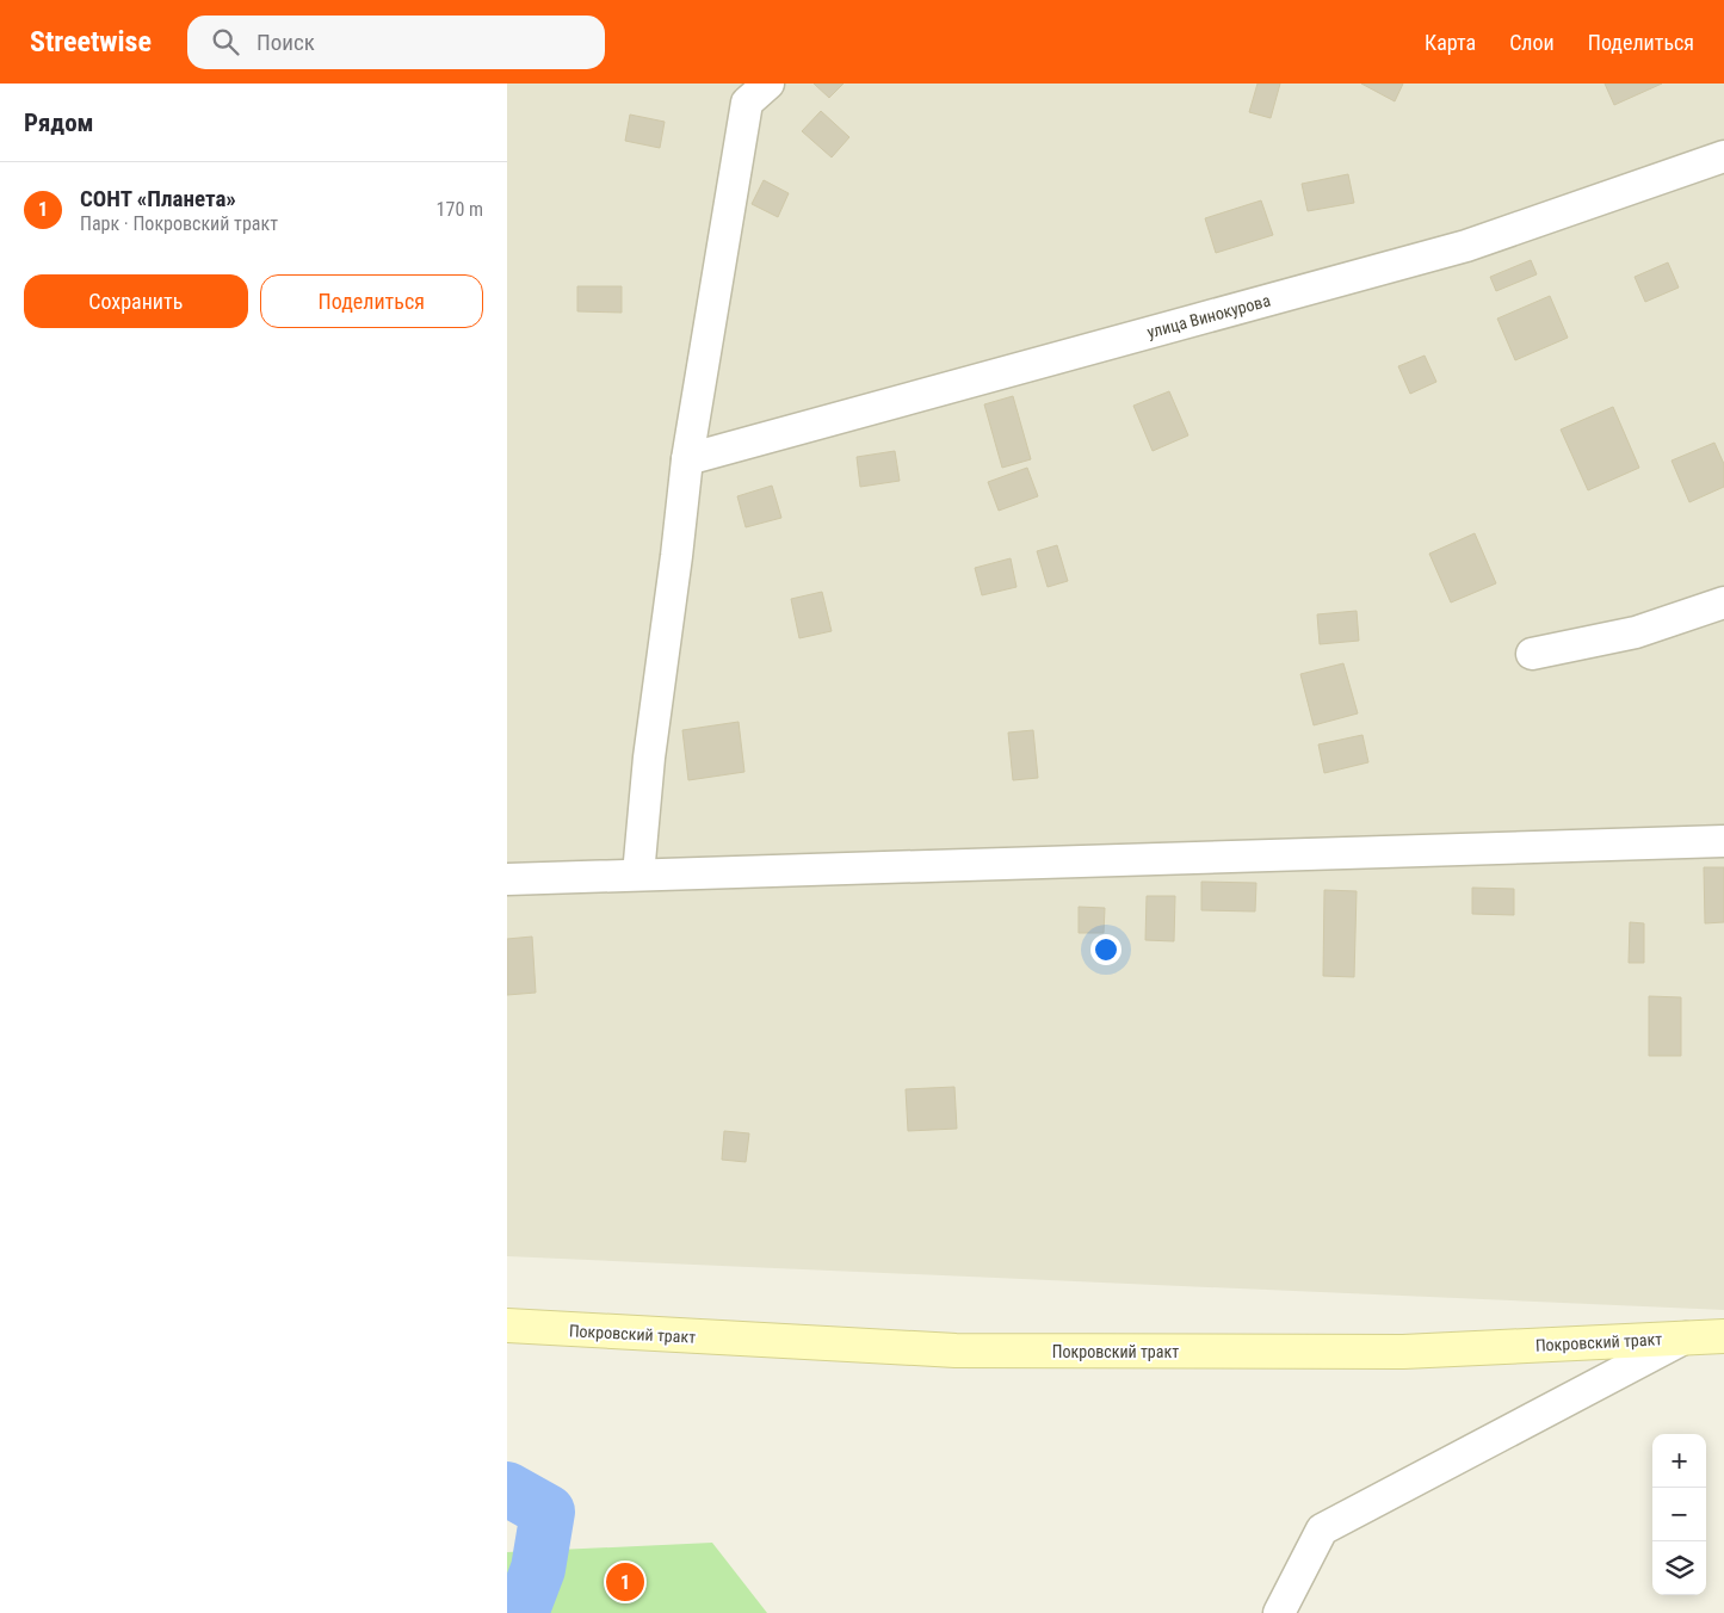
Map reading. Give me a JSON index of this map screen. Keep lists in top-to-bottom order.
{
  "streets": {
    "main road": ["Покровский тракт"],
    "street": ["улица Винокурова"]
  },
  "page": {
    "header": "Streetwise",
    "search": "Поиск",
    "nav": ["Карта", "Слои", "Поделиться"],
    "heading": "Рядом",
    "list": [
      {
        "mark": "1",
        "name": "СОНТ «Планета»",
        "note": "Парк · Покровский тракт",
        "value": "170 m"
      }
    ],
    "buttons": ["Сохранить", "Поделиться"],
    "map_buttons": ["+", "−"],
    "pins": "1"
  }
}
